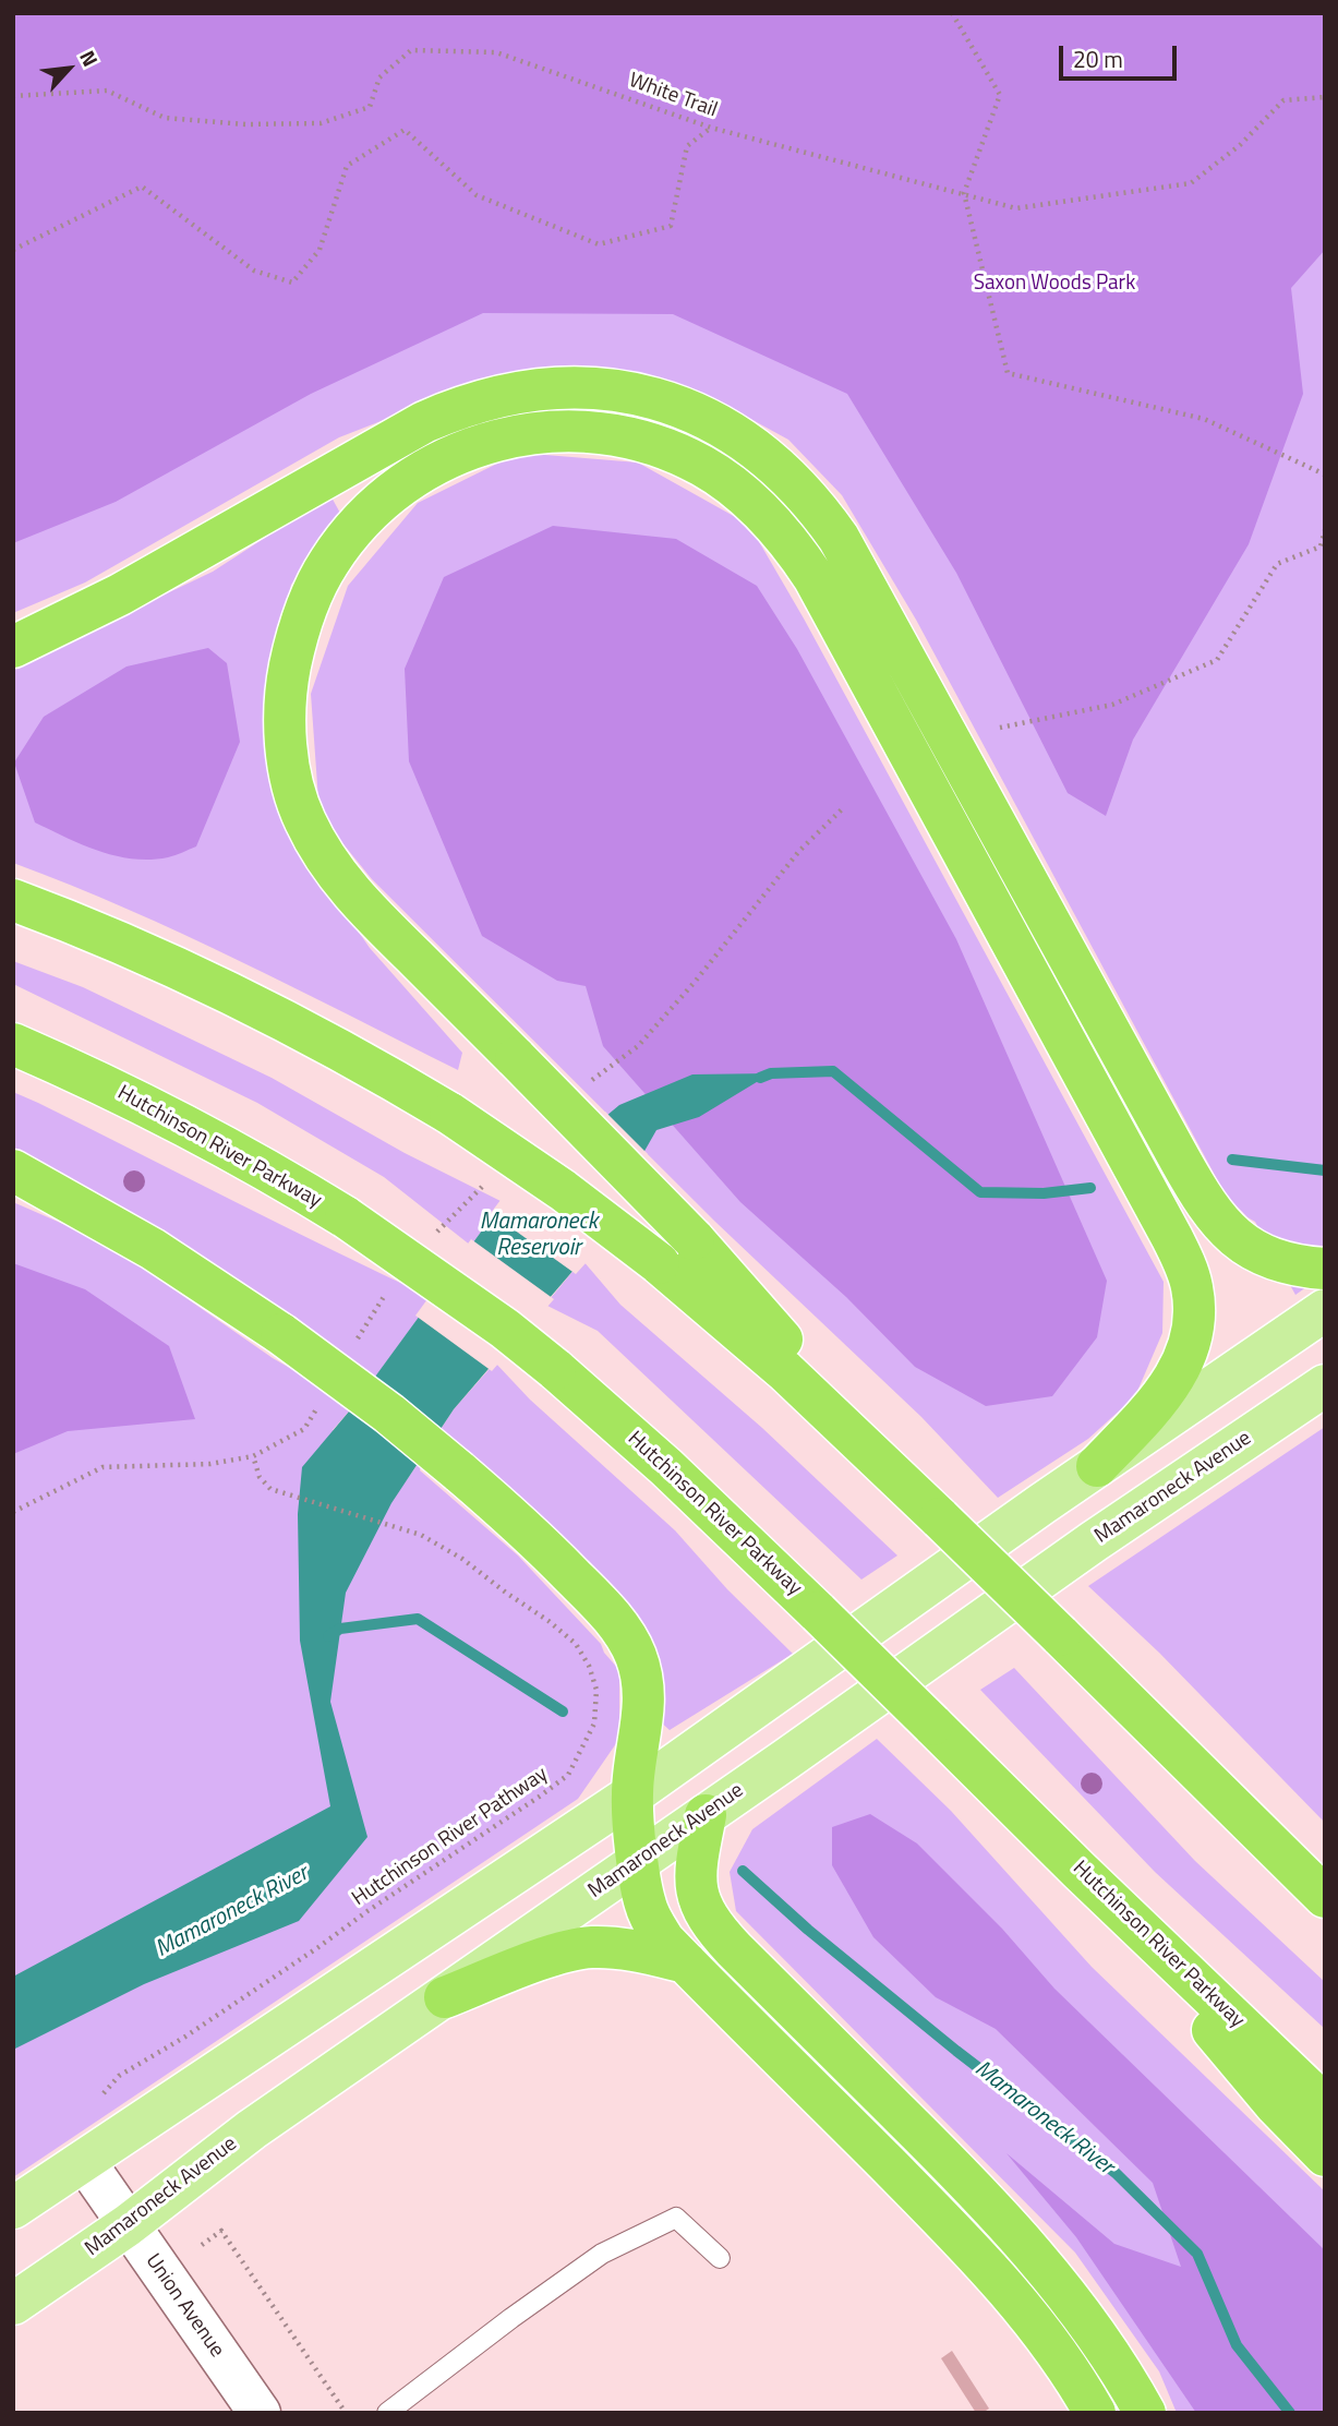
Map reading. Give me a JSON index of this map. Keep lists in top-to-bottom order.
{
  "streets": {
    "highway": ["Hutchinson River Parkway"],
    "main road": ["Mamaroneck Avenue"],
    "street": ["Union Avenue"],
    "path": ["White Trail", "Hutchinson River Pathway"]
  },
  "crossings": [
    ["Mamaroneck Avenue", "Union Avenue"]
  ],
  "water": ["Mamaroneck Reservoir", "Mamaroneck River"],
  "parks": ["Saxon Woods Park"],
  "scale_bar": "20 m",
  "north": "top right"
}
